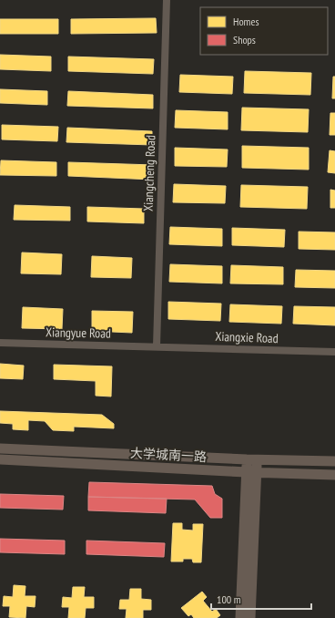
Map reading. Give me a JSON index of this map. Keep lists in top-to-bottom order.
{
  "streets": {
    "main road": ["大学城南一路"],
    "street": ["Xiangcheng Road", "Xiangyue Road", "Xiangxie Road"]
  },
  "crossings": [
    ["Xiangcheng Road", "Xiangyue Road"],
    ["Xiangcheng Road", "Xiangxie Road"],
    ["Xiangyue Road", "Xiangxie Road"]
  ],
  "legend": ["Homes", "Shops"],
  "scale_bar": "100 m"
}
